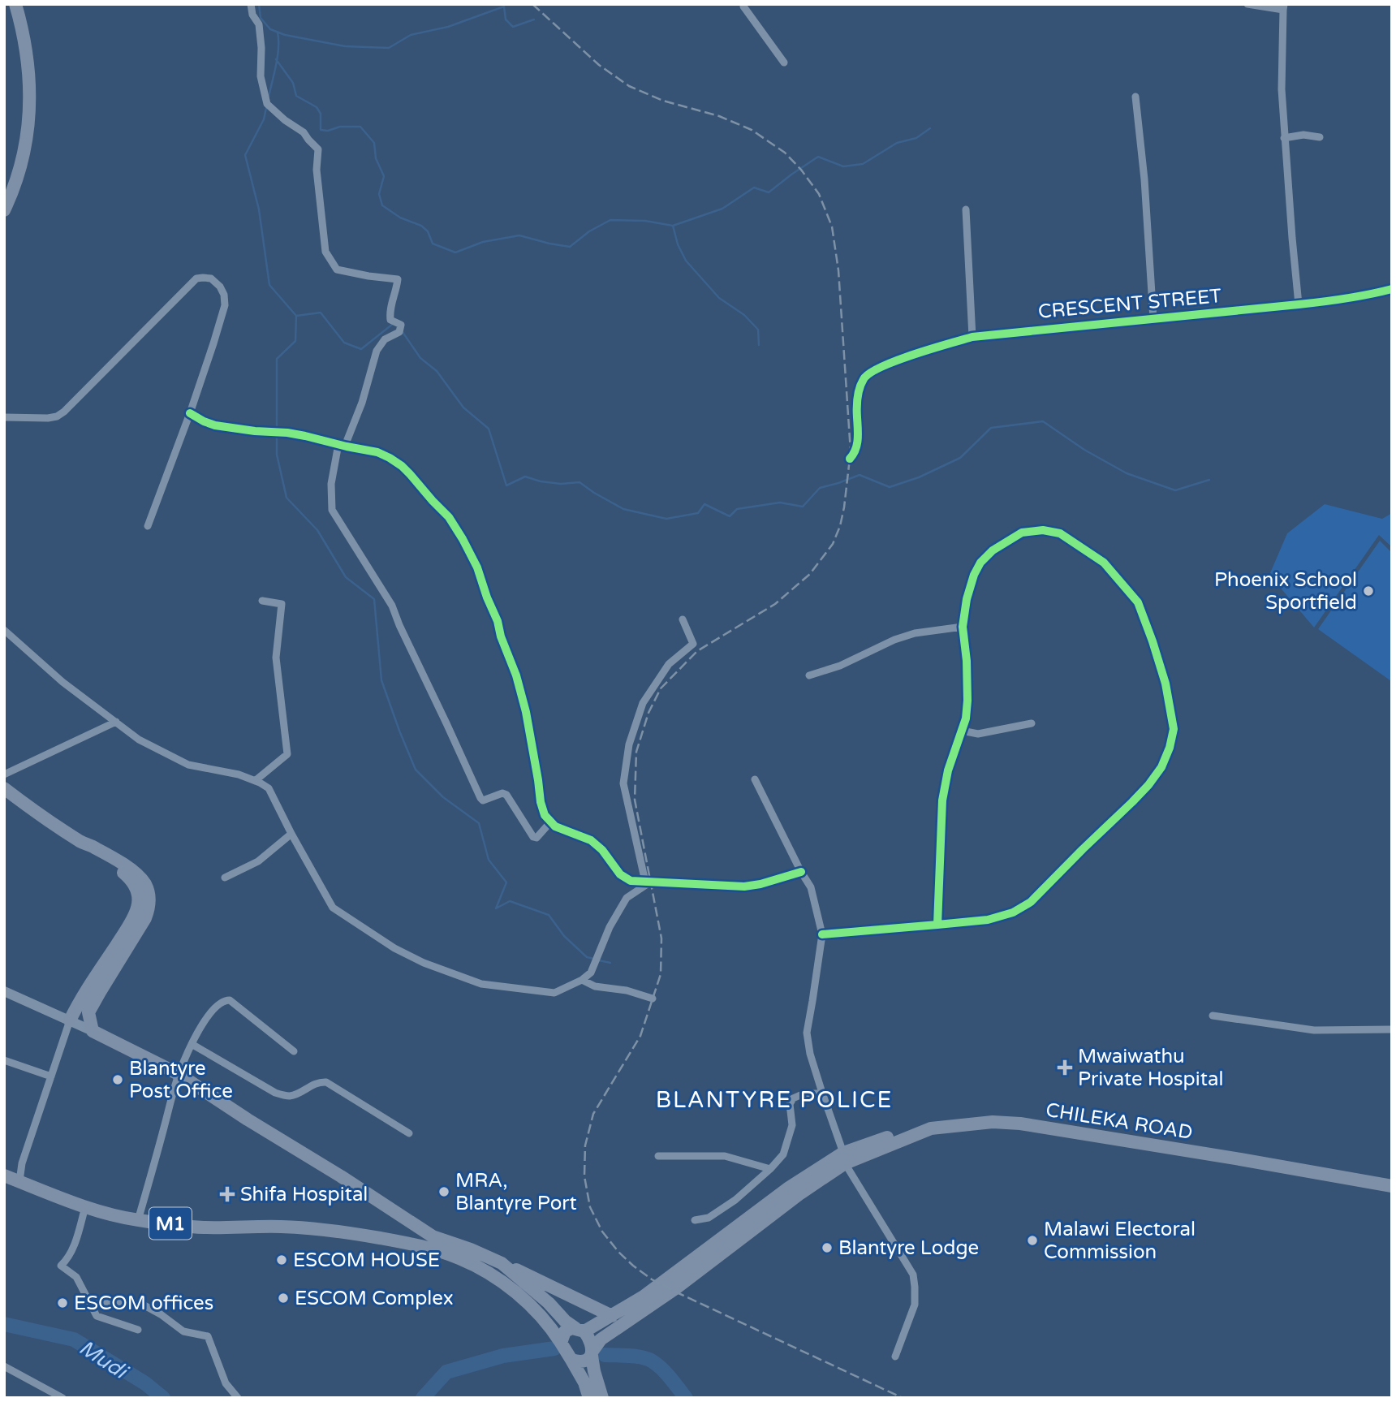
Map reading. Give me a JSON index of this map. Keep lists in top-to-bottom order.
{
  "streets": {
    "highway": ["CHILEKA ROAD", "M1"],
    "street": ["CRESCENT STREET"]
  },
  "districts": ["BLANTYRE POLICE"],
  "water": ["Mudi"],
  "places": {
    "other": [
      "Phoenix School Sportfield",
      "Blantyre Post Office",
      "MRA, Blantyre Port",
      "Malawi Electoral Commission",
      "Blantyre Lodge",
      "ESCOM HOUSE",
      "ESCOM Complex",
      "ESCOM offices"
    ],
    "health": ["Mwaiwathu Private Hospital", "Shifa Hospital"]
  }
}
